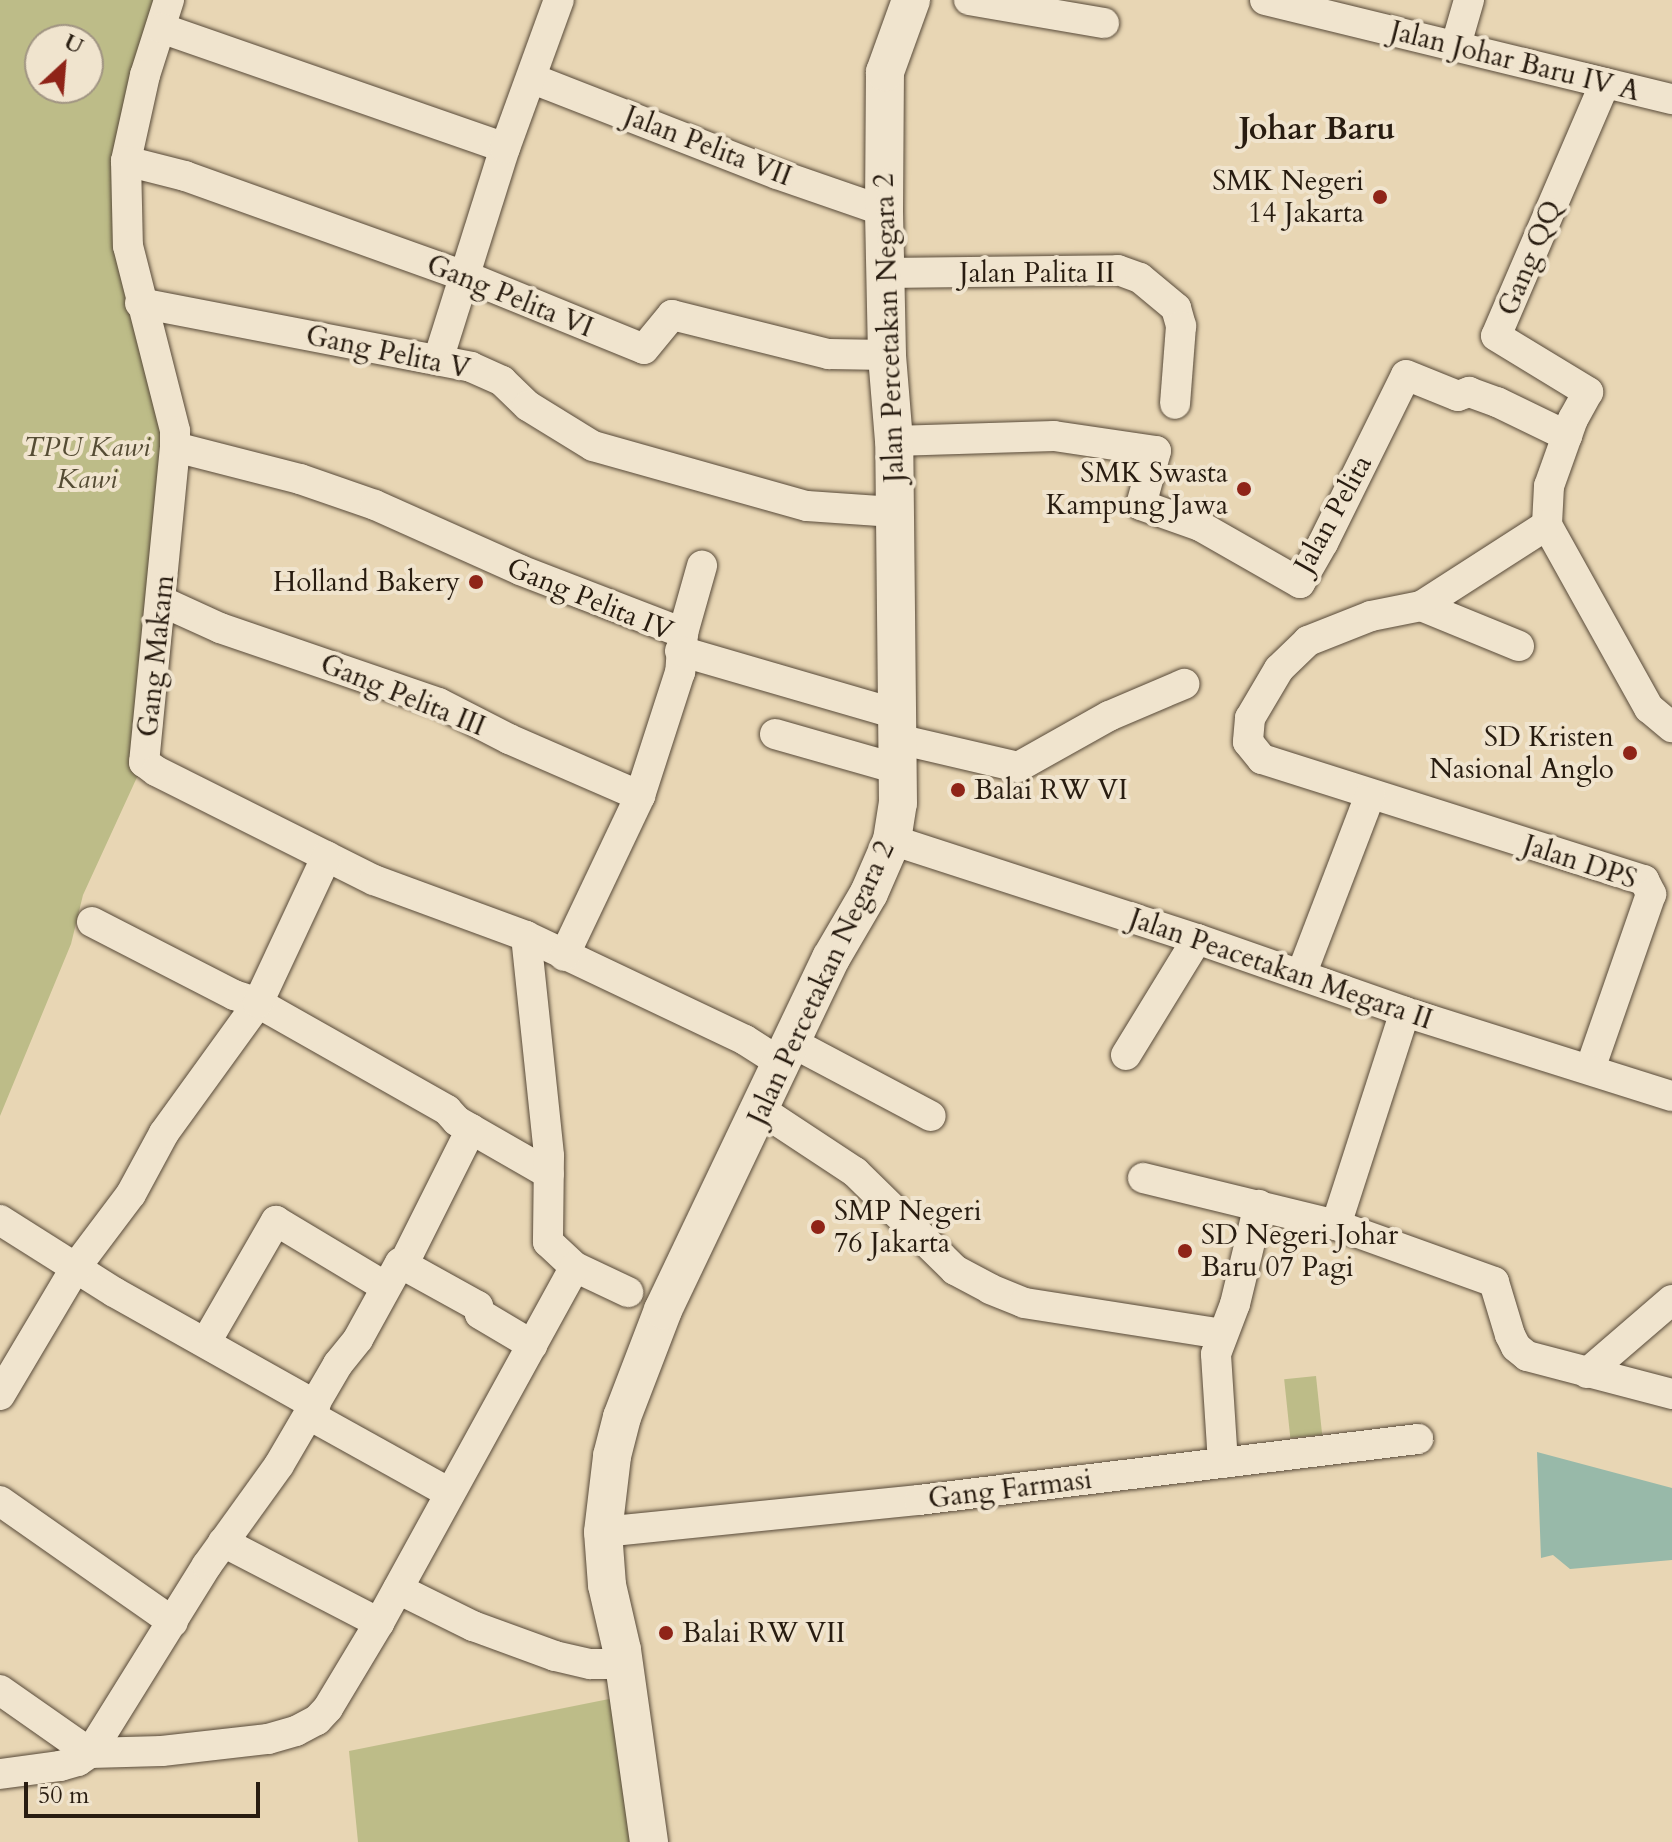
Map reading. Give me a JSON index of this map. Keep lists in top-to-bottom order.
{
  "streets": {
    "street": [
      "Jalan Johar Baru IV A",
      "Jalan Pelita VII",
      "Gang QQ",
      "Jalan Palita II",
      "Gang Pelita VI",
      "Jalan Percetakan Negara 2",
      "Gang Pelita V",
      "Jalan Pelita",
      "Gang Pelita IV",
      "Gang Makam",
      "Gang Pelita III",
      "Jalan DPS",
      "Jalan Peacetakan Megara II",
      "Gang Farmasi"
    ]
  },
  "crossings": [
    ["Jalan Johar Baru IV A", "Gang QQ"],
    ["Jalan Pelita VII", "Jalan Percetakan Negara 2"],
    ["Gang QQ", "Jalan Pelita"],
    ["Jalan Palita II", "Jalan Percetakan Negara 2"],
    ["Gang Pelita VI", "Jalan Percetakan Negara 2"],
    ["Gang Pelita VI", "Gang Makam"],
    ["Jalan Percetakan Negara 2", "Gang Pelita V"],
    ["Jalan Percetakan Negara 2", "Jalan Pelita"],
    ["Jalan Percetakan Negara 2", "Gang Makam"],
    ["Jalan Percetakan Negara 2", "Jalan Peacetakan Megara II"],
    ["Jalan Percetakan Negara 2", "Gang Farmasi"],
    ["Gang Pelita V", "Gang Makam"],
    ["Gang Pelita IV", "Gang Makam"],
    ["Gang Pelita IV", "Gang Pelita III"],
    ["Gang Makam", "Gang Pelita III"],
    ["Jalan DPS", "Jalan Peacetakan Megara II"]
  ],
  "districts": ["Johar Baru"],
  "parks": ["TPU Kawi Kawi"],
  "places": [
    "SMK Negeri 14 Jakarta",
    "SMK Swasta Kampung Jawa",
    "Holland Bakery",
    "SD Kristen Nasional Anglo",
    "Balai RW VI",
    "SMP Negeri 76 Jakarta",
    "SD Negeri Johar Baru 07 Pagi",
    "Balai RW VII"
  ],
  "scale_bar": "50 m",
  "north": "top right"
}
